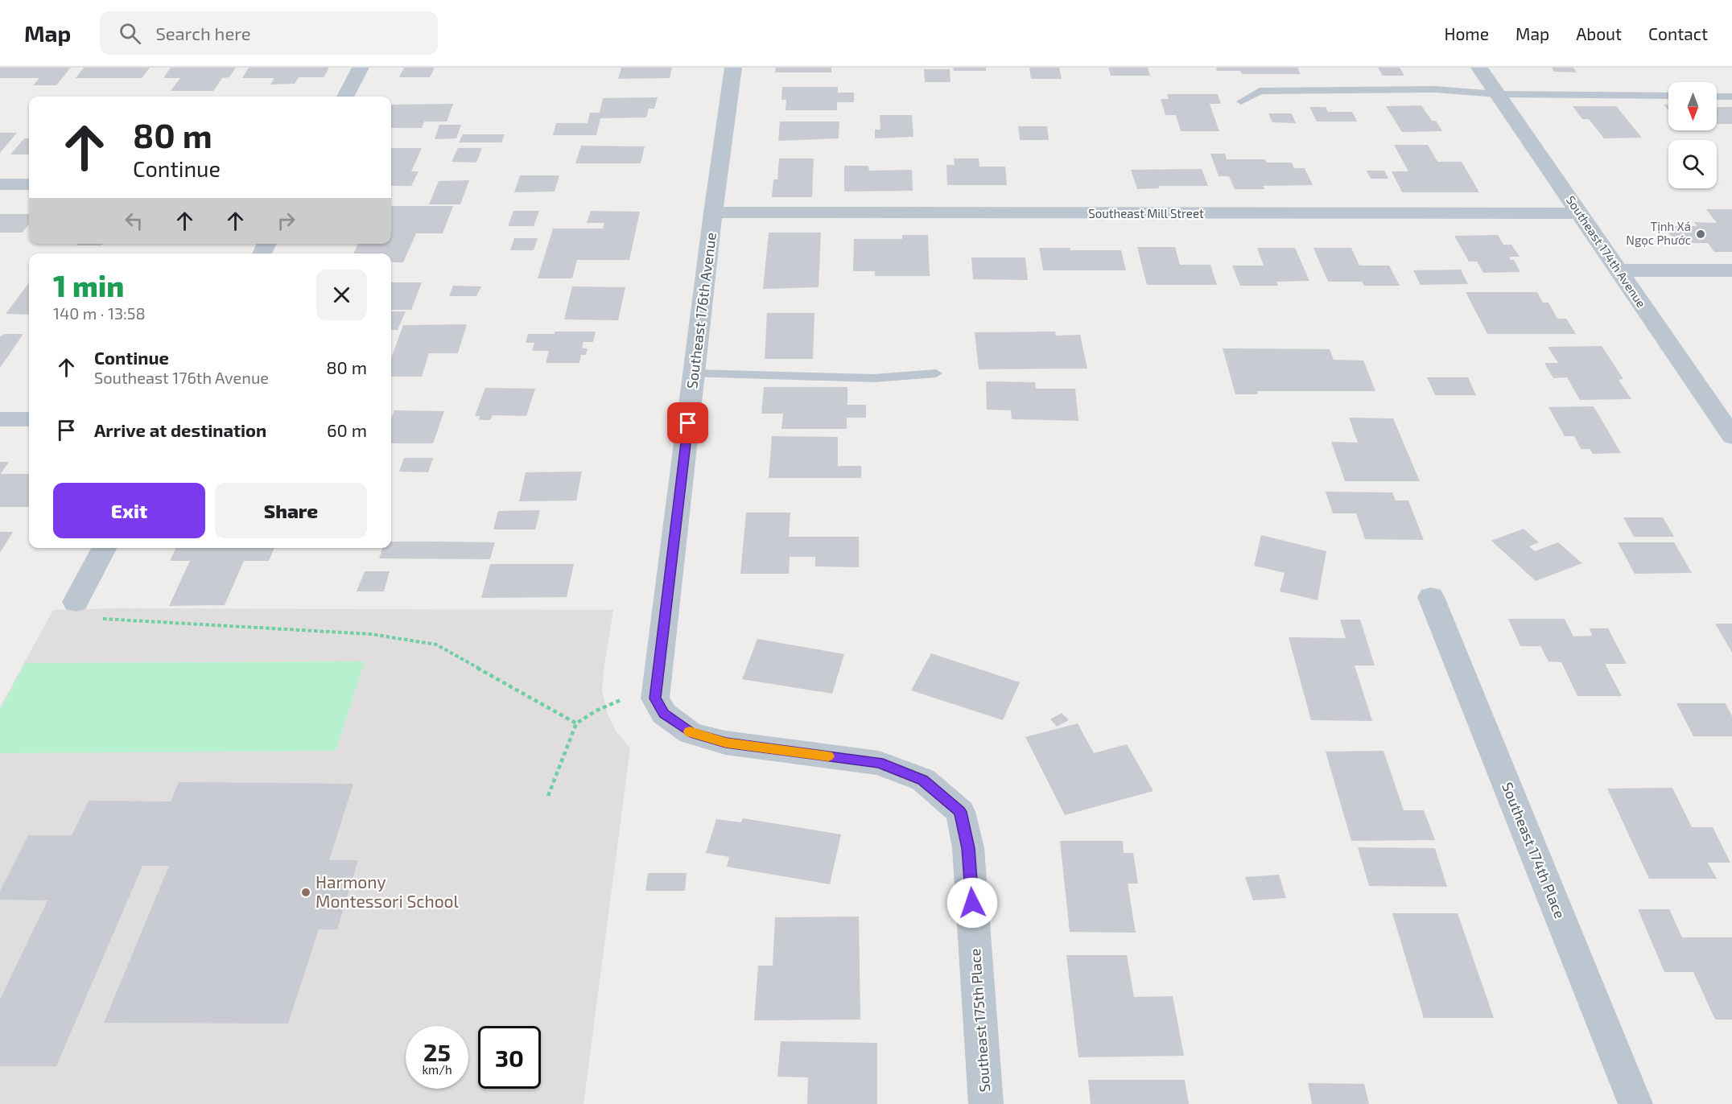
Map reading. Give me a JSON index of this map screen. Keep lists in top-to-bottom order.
{
  "streets": {
    "street": [
      "Southeast Mill Street",
      "Southeast 174th Avenue",
      "Southeast 176th Avenue",
      "Southeast 174th Place",
      "Southeast 175th Place"
    ]
  },
  "crossings": [
    ["Southeast Mill Street", "Southeast 174th Avenue"],
    ["Southeast Mill Street", "Southeast 176th Avenue"],
    ["Southeast 176th Avenue", "Southeast 175th Place"]
  ],
  "places": ["Tịnh Xá Ngọc Phước", "Harmony Montessori School"],
  "north": "bottom",
  "page": {
    "header": "Map",
    "search": "Search here",
    "nav": [
      "Home",
      "Map",
      "About",
      "Contact"
    ],
    "turn": ["80 m", "Continue"],
    "heading": ["1 min", "140 m · 13:58"],
    "list": [
      {
        "name": "Continue",
        "note": "Southeast 176th Avenue",
        "value": "80 m"
      },
      {
        "name": "Arrive at destination",
        "value": "60 m"
      }
    ],
    "buttons": ["Exit", "Share"],
    "speed": "25 km/h",
    "limit": "30"
  }
}
